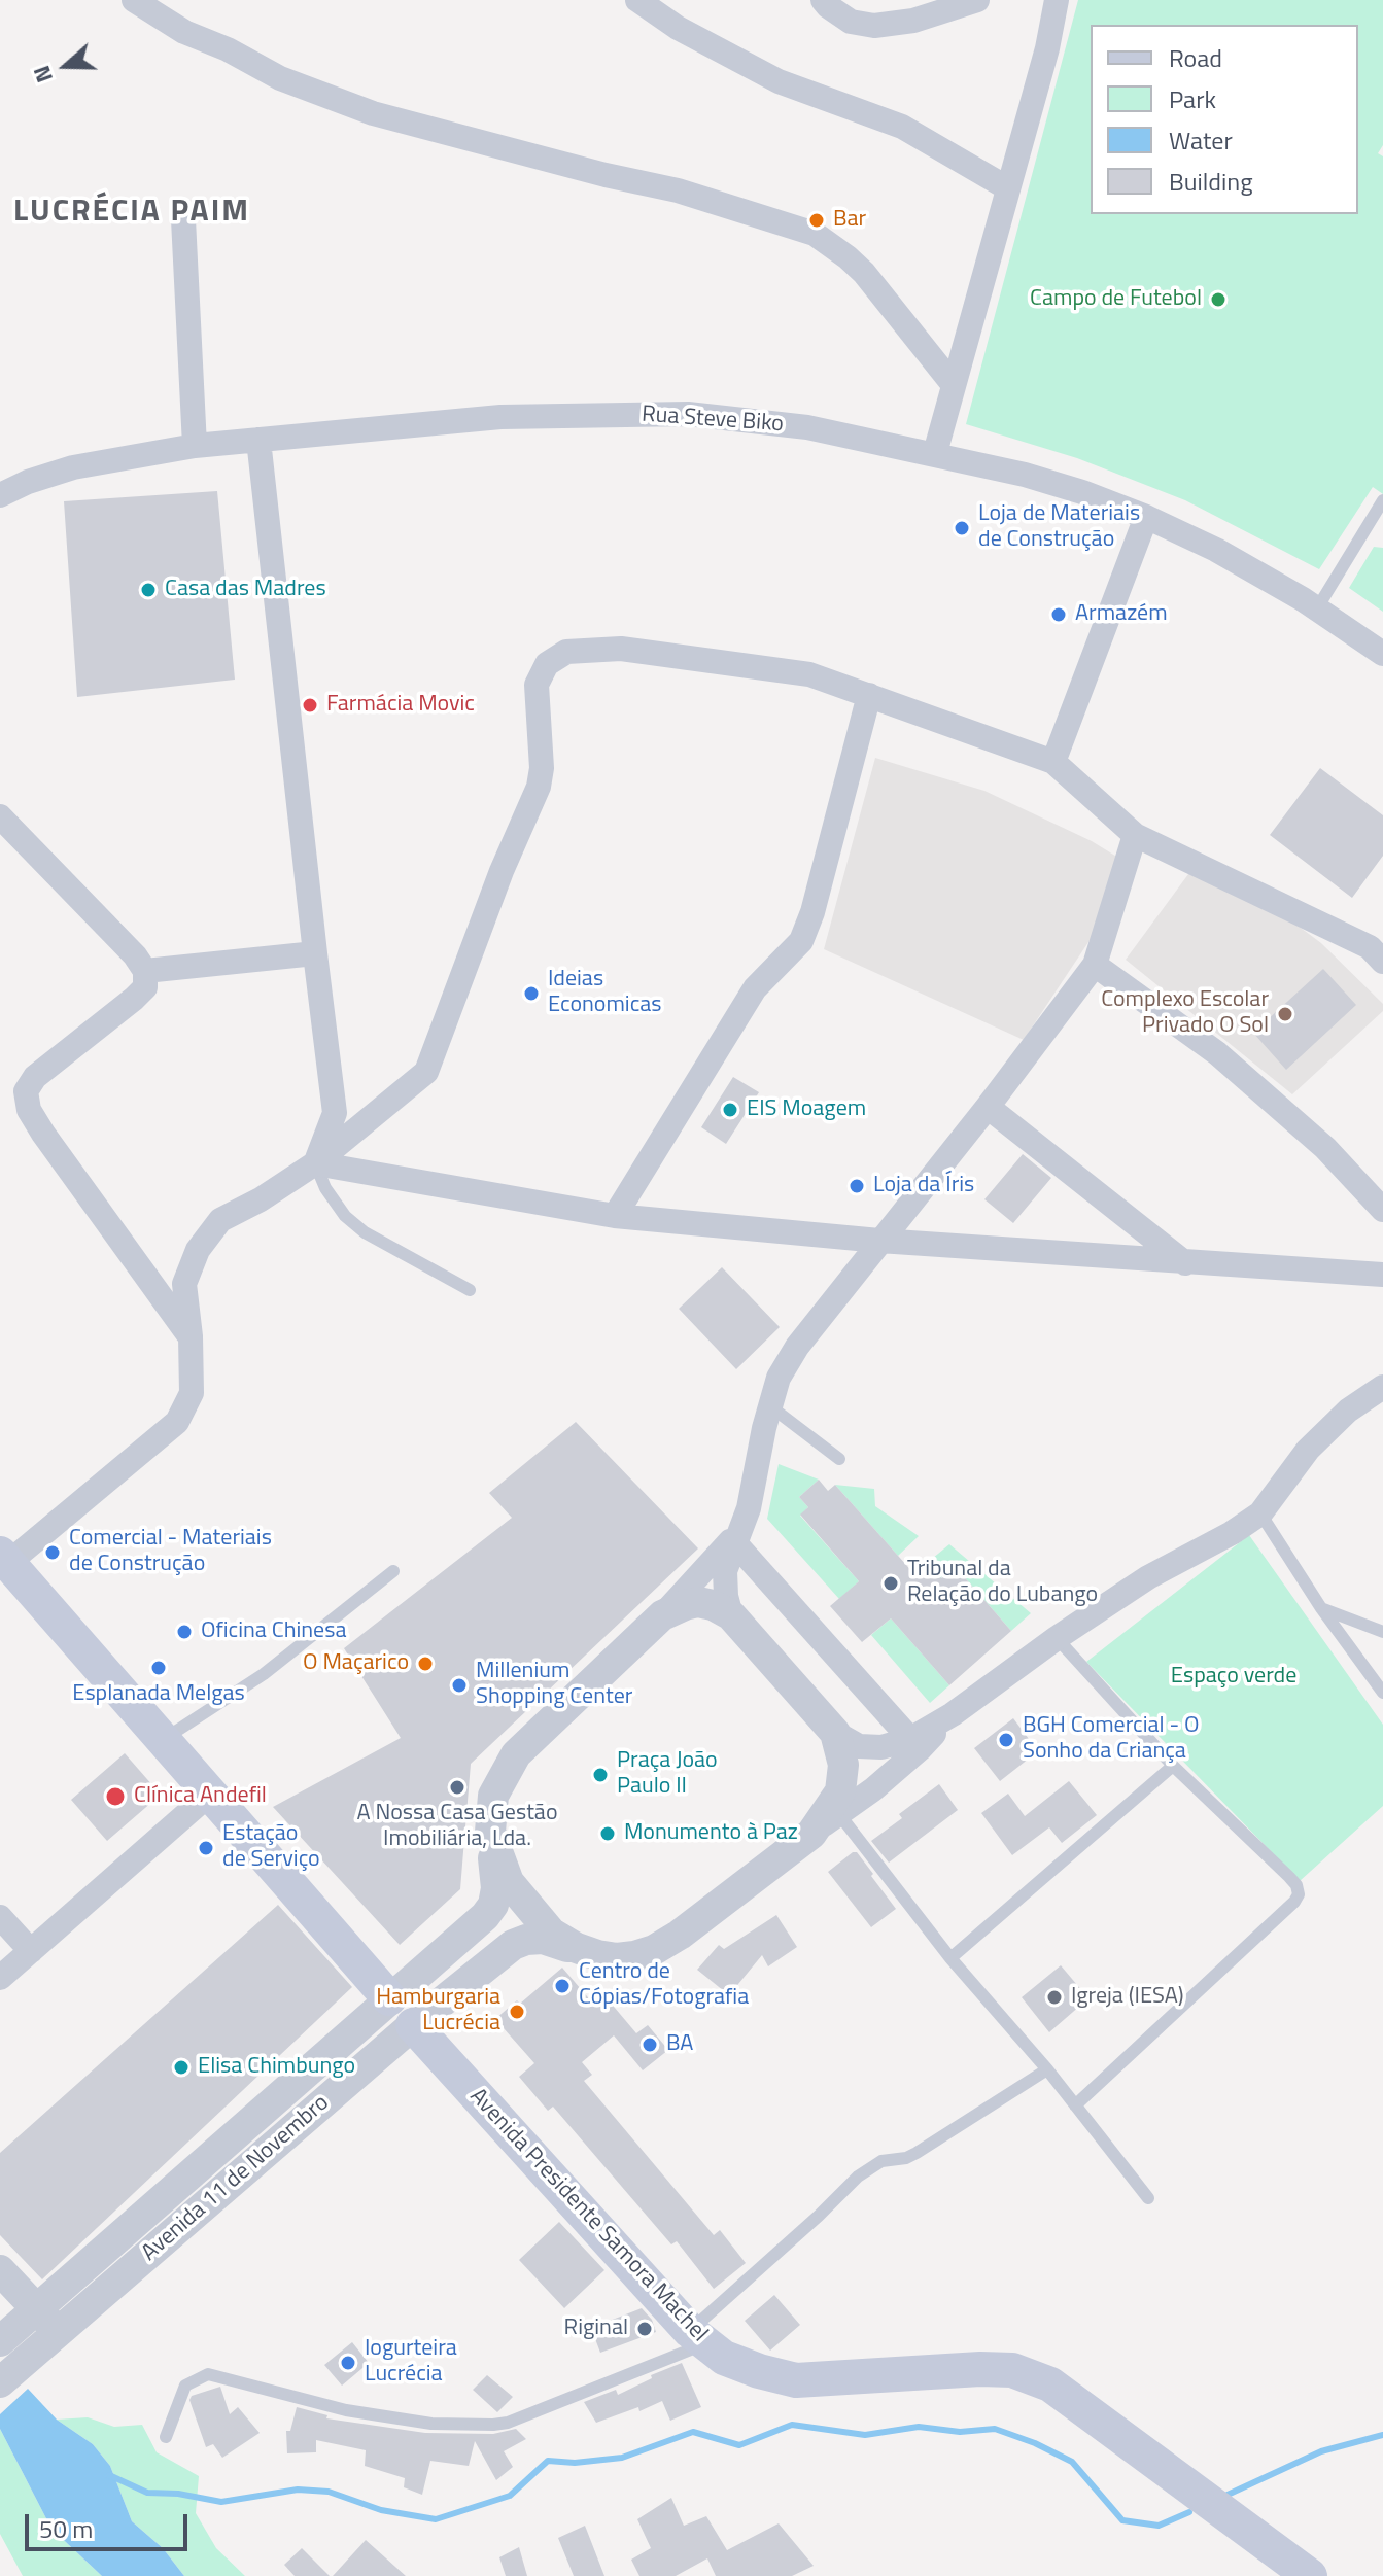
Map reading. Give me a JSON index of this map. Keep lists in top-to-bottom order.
{
  "streets": {
    "main road": ["Avenida Presidente Samora Machel"],
    "street": ["Rua Steve Biko", "Avenida 11 de Novembro"]
  },
  "crossings": [
    ["Avenida 11 de Novembro", "Avenida Presidente Samora Machel"]
  ],
  "districts": ["LUCRÉCIA PAIM"],
  "parks": ["Espaço verde"],
  "places": [
    "Bar",
    "Campo de Futebol",
    "Loja de Materiais de Construção",
    "Casa das Madres",
    "Armazém",
    "Farmácia Movic",
    "Ideias Economicas",
    "Complexo Escolar Privado O Sol",
    "EIS Moagem",
    "Loja da Íris",
    "Comercial - Materiais de Construção",
    "Tribunal da Relação do Lubango",
    "Oficina Chinesa",
    "O Maçarico",
    "Esplanada Melgas",
    "Millenium Shopping Center",
    "BGH Comercial - O Sonho da Criança",
    "Praça João Paulo II",
    "A Nossa Casa Gestão Imobiliária, Lda.",
    "Clínica Andefil",
    "Monumento à Paz",
    "Estação de Serviço",
    "Centro de Cópias/Fotografia",
    "Igreja (IESA)",
    "Hamburgaria Lucrécia",
    "BA",
    "Elisa Chimbungo",
    "Riginal",
    "Iogurteira Lucrécia"
  ],
  "legend": [
    "Road",
    "Park",
    "Water",
    "Building"
  ],
  "scale_bar": "50 m",
  "north": "left"
}
